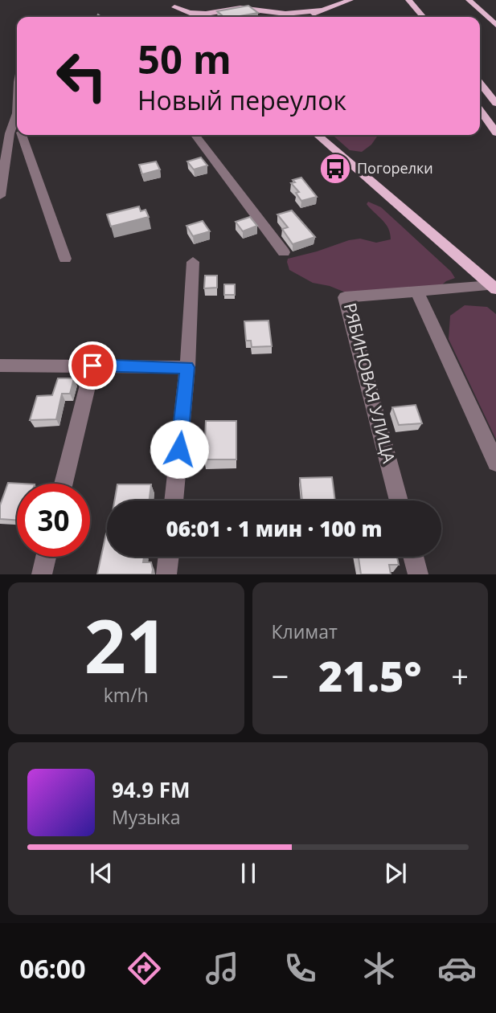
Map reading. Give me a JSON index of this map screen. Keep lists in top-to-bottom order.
{
  "streets": {
    "street": ["РЯБИНОВАЯ УЛИЦА"]
  },
  "places": {
    "bus stop": ["Погорелки"]
  },
  "page": {
    "turn": ["50 m", "Новый переулок"],
    "limit": "30",
    "trip": "06:01 · 1 мин · 100 m",
    "tile": [
      ["21", "km/h"],
      "Климат"
    ],
    "heat": ["−", "21.5°", "+"],
    "song": ["94.9 FM", "Музыка"],
    "tabs": "06:00"
  }
}
